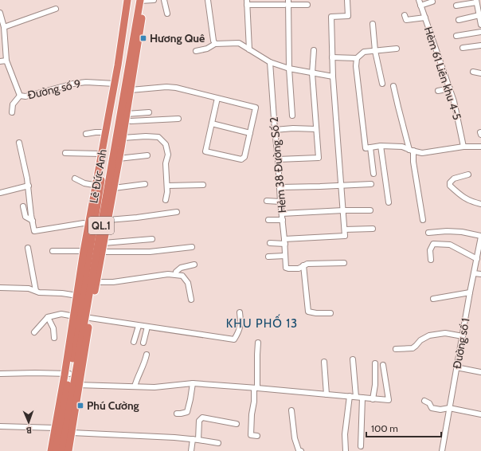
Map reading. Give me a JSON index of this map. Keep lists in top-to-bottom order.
{
  "streets": {
    "highway": ["Lê Đức Anh", "QL.1"],
    "street": [
      "Hẻm 61 Liên khu 4-5",
      "Đường số 9",
      "Hẻm 38 Đường Số 2",
      "Đường số 1"
    ]
  },
  "crossings": [
    ["Đường số 9", "Lê Đức Anh"]
  ],
  "districts": ["KHU PHỐ 13"],
  "places": {
    "transit": ["Hương Quê", "Phú Cường"]
  },
  "scale_bar": "100 m",
  "north": "bottom"
}
